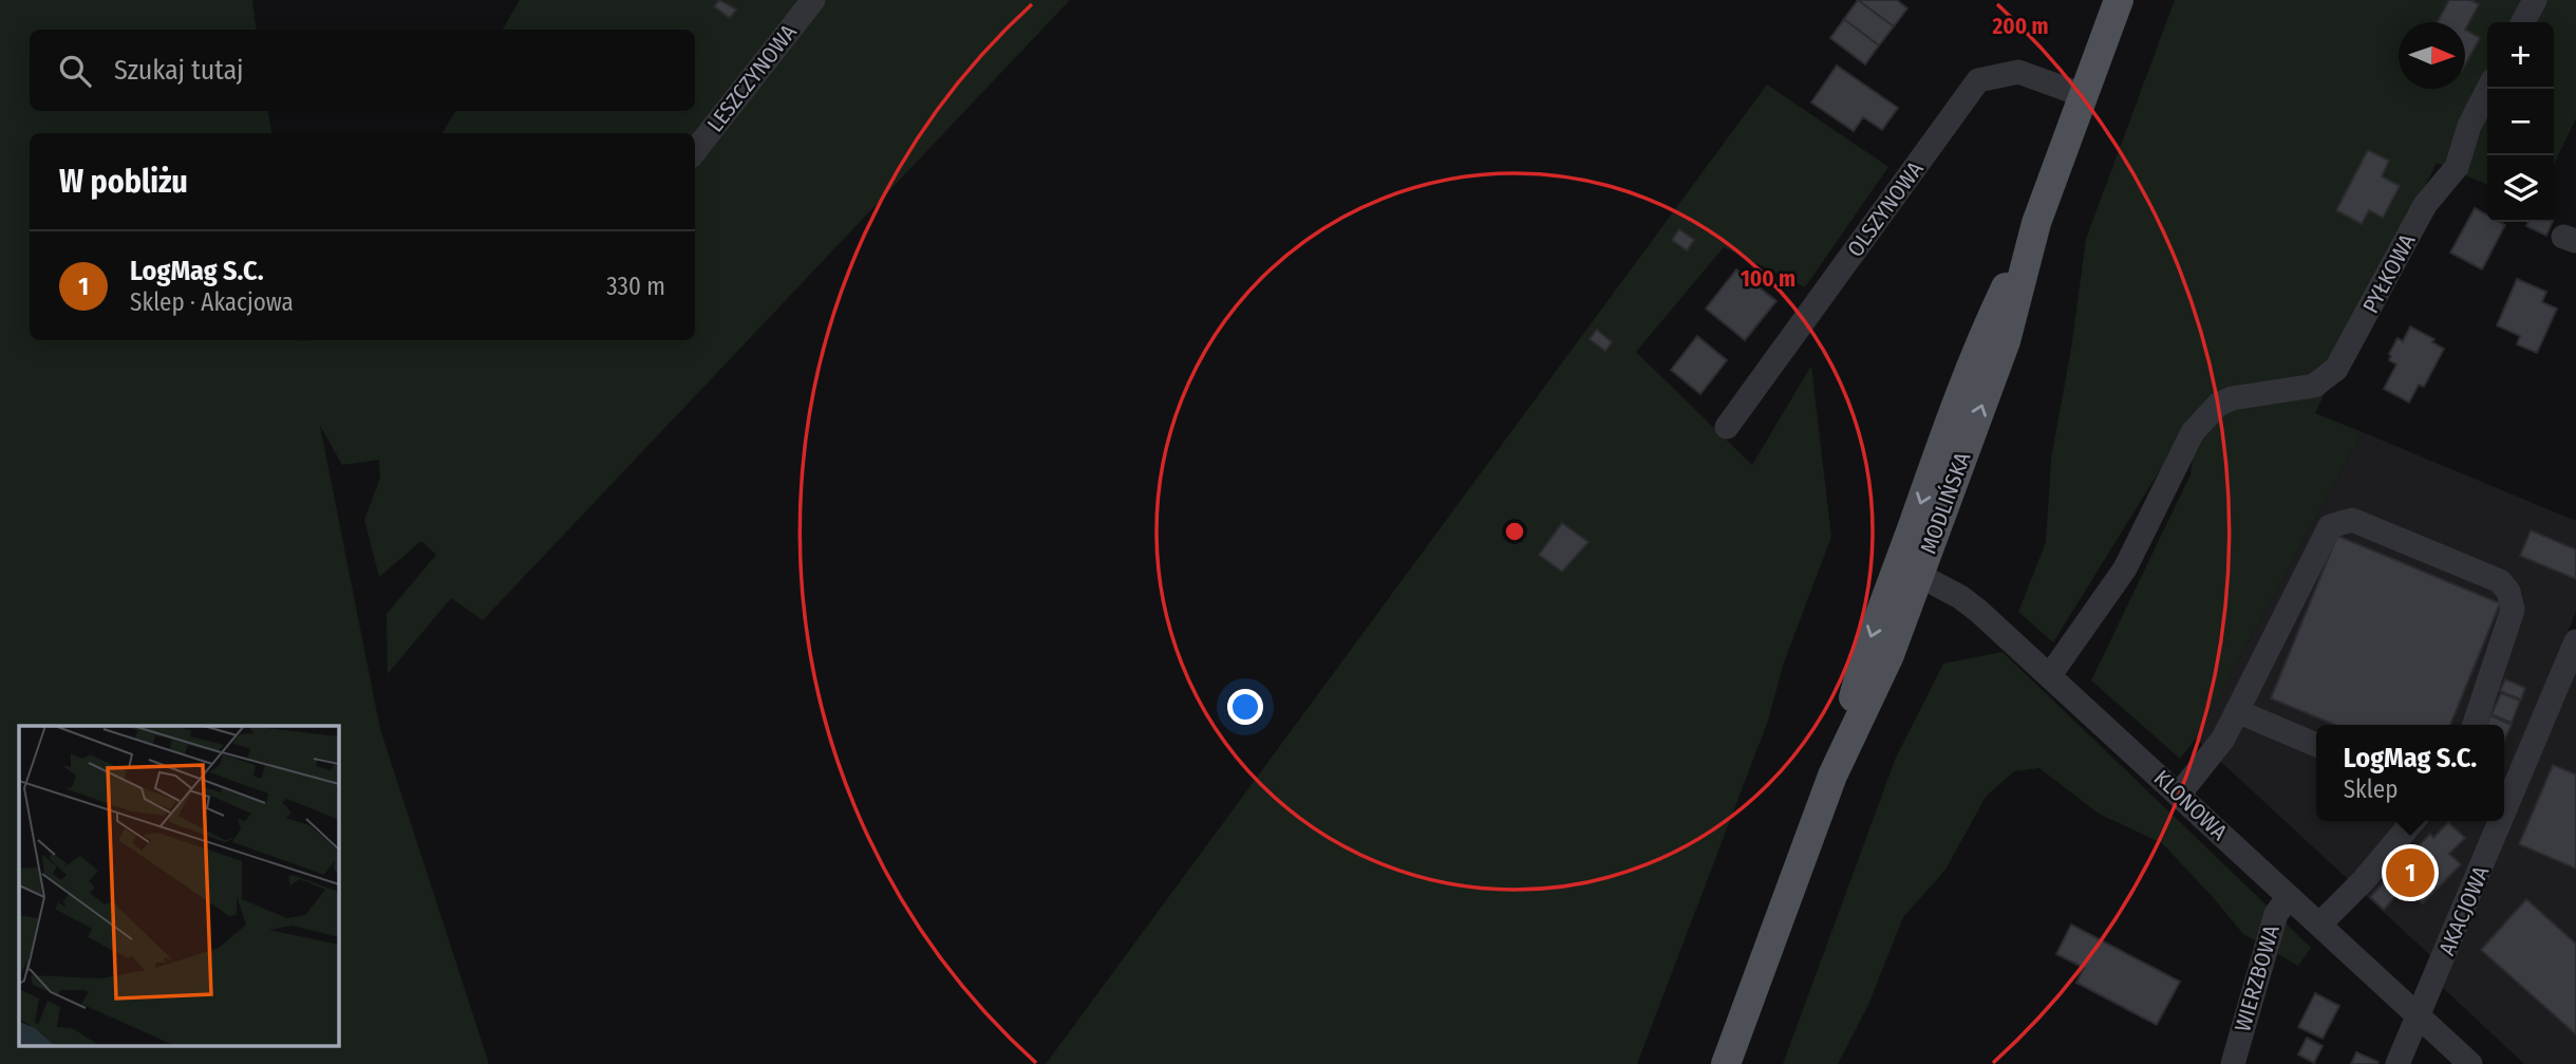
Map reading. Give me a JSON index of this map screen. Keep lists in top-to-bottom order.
{
  "streets": {
    "main road": ["MODLIŃSKA"],
    "street": [
      "LESZCZYNOWA",
      "OLSZYNOWA",
      "PYŁKOWA",
      "KLONOWA",
      "AKACJOWA",
      "WIERZBOWA"
    ]
  },
  "crossings": [
    ["OLSZYNOWA", "MODLIŃSKA"],
    ["PYŁKOWA", "KLONOWA"],
    ["MODLIŃSKA", "KLONOWA"],
    ["KLONOWA", "AKACJOWA"],
    ["KLONOWA", "WIERZBOWA"]
  ],
  "north": "right",
  "page": {
    "map_buttons": ["+", "−"],
    "search": "Szukaj tutaj",
    "heading": "W pobliżu",
    "list": [
      {
        "mark": "1",
        "name": "LogMag S.C.",
        "note": "Sklep · Akacjowa",
        "value": "330 m"
      }
    ],
    "popup": ["LogMag S.C.", "Sklep"],
    "pins": "1"
  },
  "rings": ["200 m", "100 m"]
}
